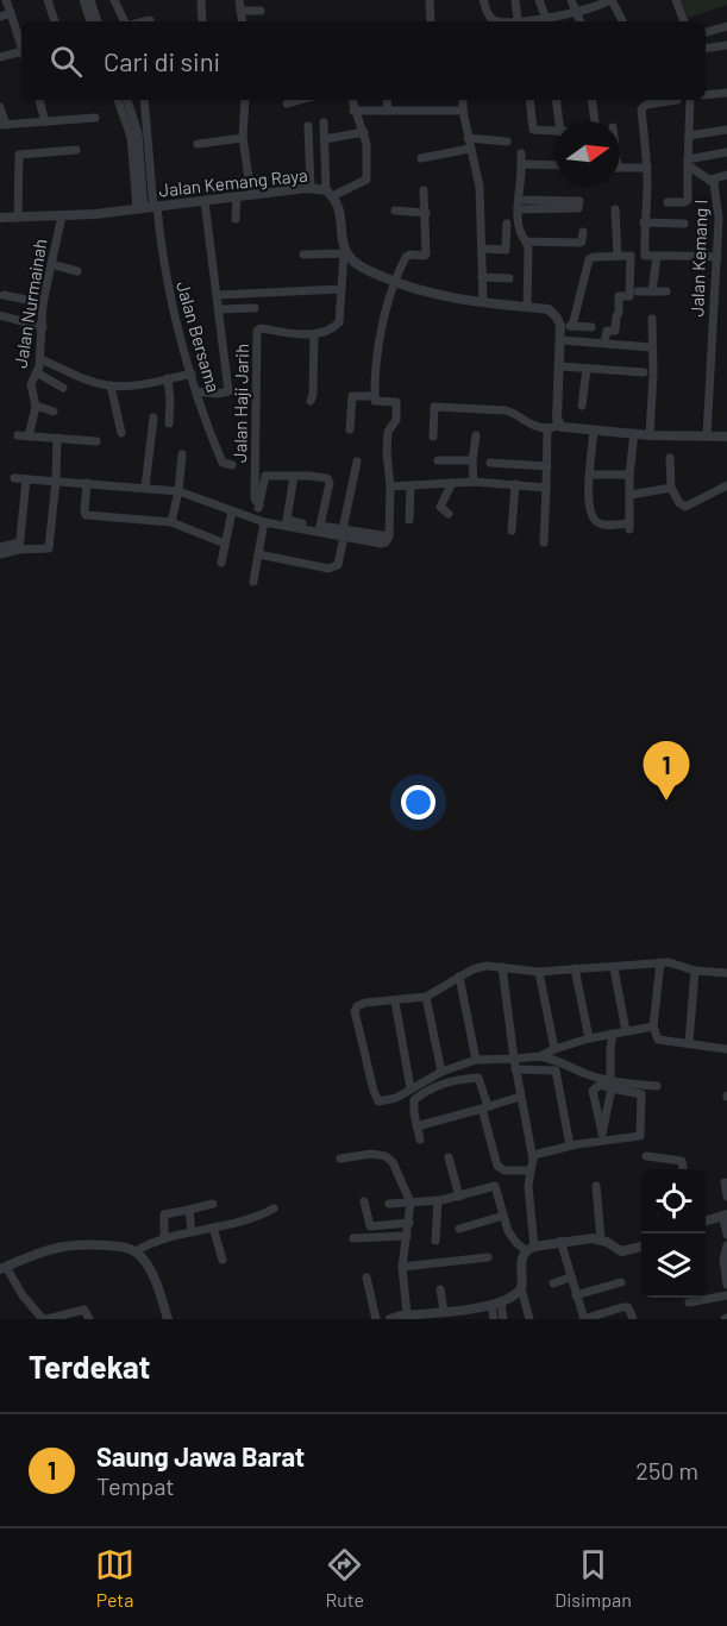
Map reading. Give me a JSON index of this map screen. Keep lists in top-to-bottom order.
{
  "streets": {
    "street": [
      "Jalan Kemang Raya",
      "Jalan Kemang I",
      "Jalan Nurmainah",
      "Jalan Bersama",
      "Jalan Haji Jarih"
    ]
  },
  "crossings": [
    ["Jalan Kemang Raya", "Jalan Nurmainah"],
    ["Jalan Kemang Raya", "Jalan Bersama"]
  ],
  "north": "right",
  "page": {
    "search": "Cari di sini",
    "pins": "1",
    "heading": "Terdekat",
    "list": [
      {
        "mark": "1",
        "name": "Saung Jawa Barat",
        "note": "Tempat",
        "value": "250 m"
      }
    ],
    "nav": ["Peta", "Rute", "Disimpan"]
  }
}
